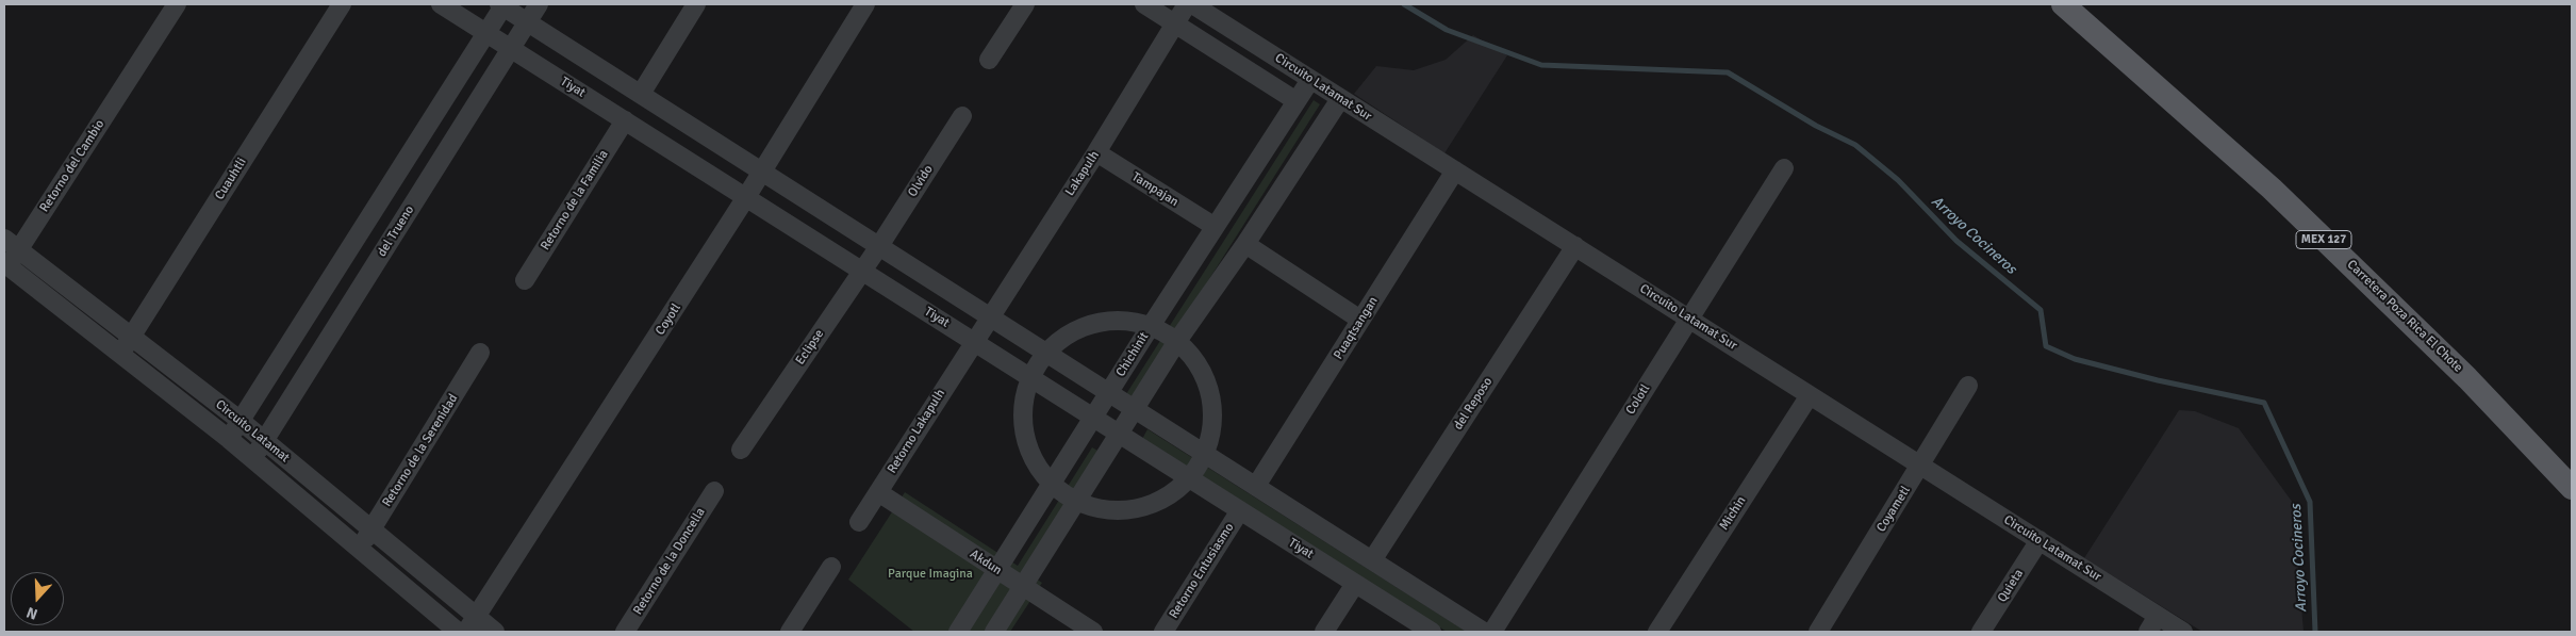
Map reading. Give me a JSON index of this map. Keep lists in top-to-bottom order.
{
  "streets": {
    "main road": ["MEX 127", "Carretera Poza Rica El Chote"],
    "street": [
      "Tiyat",
      "Circuito Latamat Sur",
      "Retorno del Cambio",
      "Lakapulh",
      "Cuauhtli",
      "Olvido",
      "Tampajan",
      "Retorno de la Familia",
      "del Trueno",
      "Coyotl",
      "Puaqtsangan",
      "Eclipse",
      "Chichinit",
      "Colotl",
      "del Reposo",
      "Circuito Latamat",
      "Retorno Lakapulh",
      "Retorno de la Serenidad",
      "Coyametl",
      "Michin",
      "Retorno de la Doncella",
      "Akdun",
      "Retorno Entusiasmo",
      "Quieta"
    ]
  },
  "crossings": [
    ["Tiyat", "Lakapulh"],
    ["Tiyat", "Retorno de la Familia"],
    ["Tiyat", "del Trueno"],
    ["Tiyat", "Coyotl"],
    ["Tiyat", "Eclipse"],
    ["Tiyat", "Chichinit"],
    ["Tiyat", "Retorno Lakapulh"],
    ["Tiyat", "Retorno Entusiasmo"],
    ["Circuito Latamat Sur", "Lakapulh"],
    ["Circuito Latamat Sur", "Puaqtsangan"],
    ["Circuito Latamat Sur", "Chichinit"],
    ["Circuito Latamat Sur", "Colotl"],
    ["Circuito Latamat Sur", "del Reposo"],
    ["Circuito Latamat Sur", "Coyametl"],
    ["Circuito Latamat Sur", "Michin"],
    ["Circuito Latamat Sur", "Quieta"],
    ["Retorno del Cambio", "Circuito Latamat"],
    ["Lakapulh", "Tampajan"],
    ["Lakapulh", "Retorno Lakapulh"],
    ["Cuauhtli", "Circuito Latamat"],
    ["Olvido", "Eclipse"],
    ["Tampajan", "Chichinit"],
    ["del Trueno", "Circuito Latamat"],
    ["Coyotl", "Circuito Latamat"],
    ["Chichinit", "Akdun"],
    ["Circuito Latamat", "Retorno de la Serenidad"],
    ["Retorno Lakapulh", "Akdun"]
  ],
  "water": ["Arroyo Cocineros"],
  "parks": ["Parque Imagina"],
  "north": "bottom"
}
